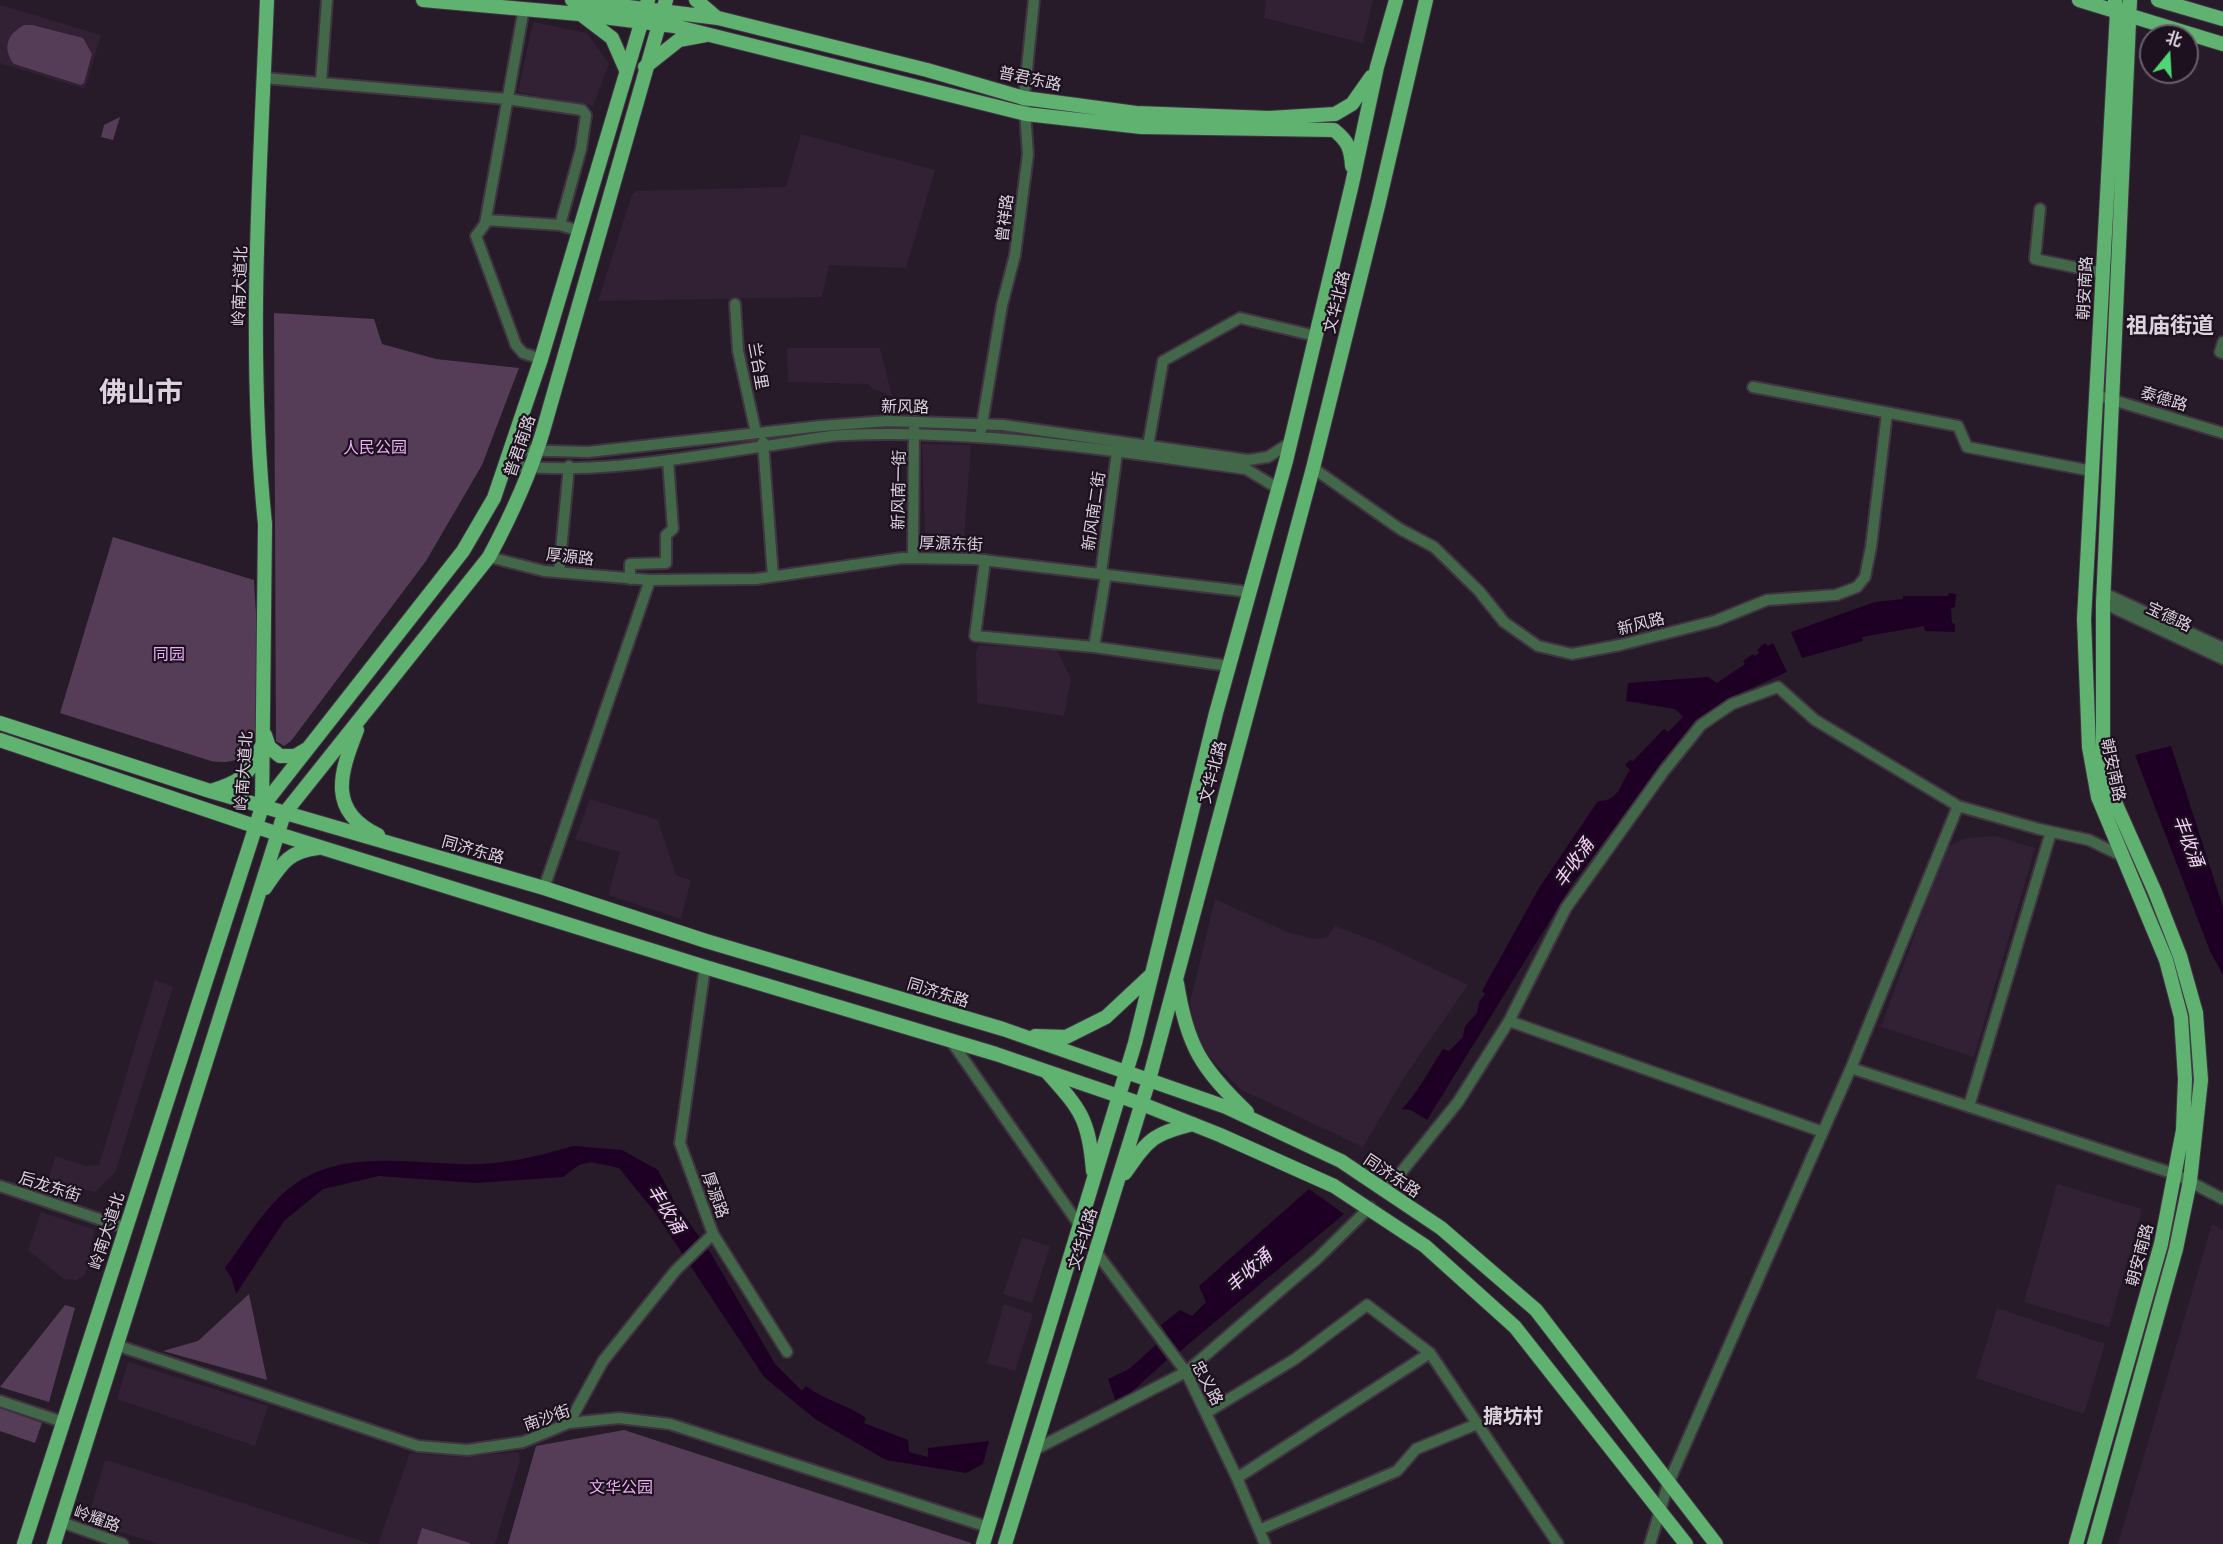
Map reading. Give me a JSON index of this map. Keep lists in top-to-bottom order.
{
  "streets": {
    "main road": [
      "普君东路",
      "岭南大道北",
      "朝安南路",
      "文华北路",
      "普君南路",
      "同济东路"
    ],
    "street": [
      "曾祥路",
      "兰台里",
      "泰德路",
      "新风路",
      "新风南一街",
      "新风南二街",
      "厚源东街",
      "厚源路",
      "宝德路",
      "后龙东街",
      "忠义路",
      "南沙街",
      "岭耀路"
    ]
  },
  "crossings": [
    ["普君东路", "曾祥路"],
    ["普君东路", "普君南路"],
    ["曾祥路", "新风路"],
    ["岭南大道北", "普君南路"],
    ["岭南大道北", "同济东路"],
    ["岭南大道北", "后龙东街"],
    ["朝安南路", "泰德路"],
    ["朝安南路", "宝德路"],
    ["文华北路", "新风路"],
    ["文华北路", "厚源东街"],
    ["文华北路", "同济东路"],
    ["文华北路", "忠义路"],
    ["文华北路", "南沙街"],
    ["兰台里", "新风路"],
    ["兰台里", "厚源东街"],
    ["新风路", "普君南路"],
    ["新风路", "新风南一街"],
    ["新风路", "新风南二街"],
    ["普君南路", "厚源路"],
    ["普君南路", "同济东路"],
    ["新风南一街", "厚源东街"],
    ["新风南二街", "厚源东街"],
    ["厚源东街", "厚源路"],
    ["厚源路", "南沙街"]
  ],
  "districts": ["祖庙街道", "佛山市", "搪坊村"],
  "water": ["丰收涌"],
  "parks": ["人民公园", "同园", "文华公园"],
  "north": "top"
}
